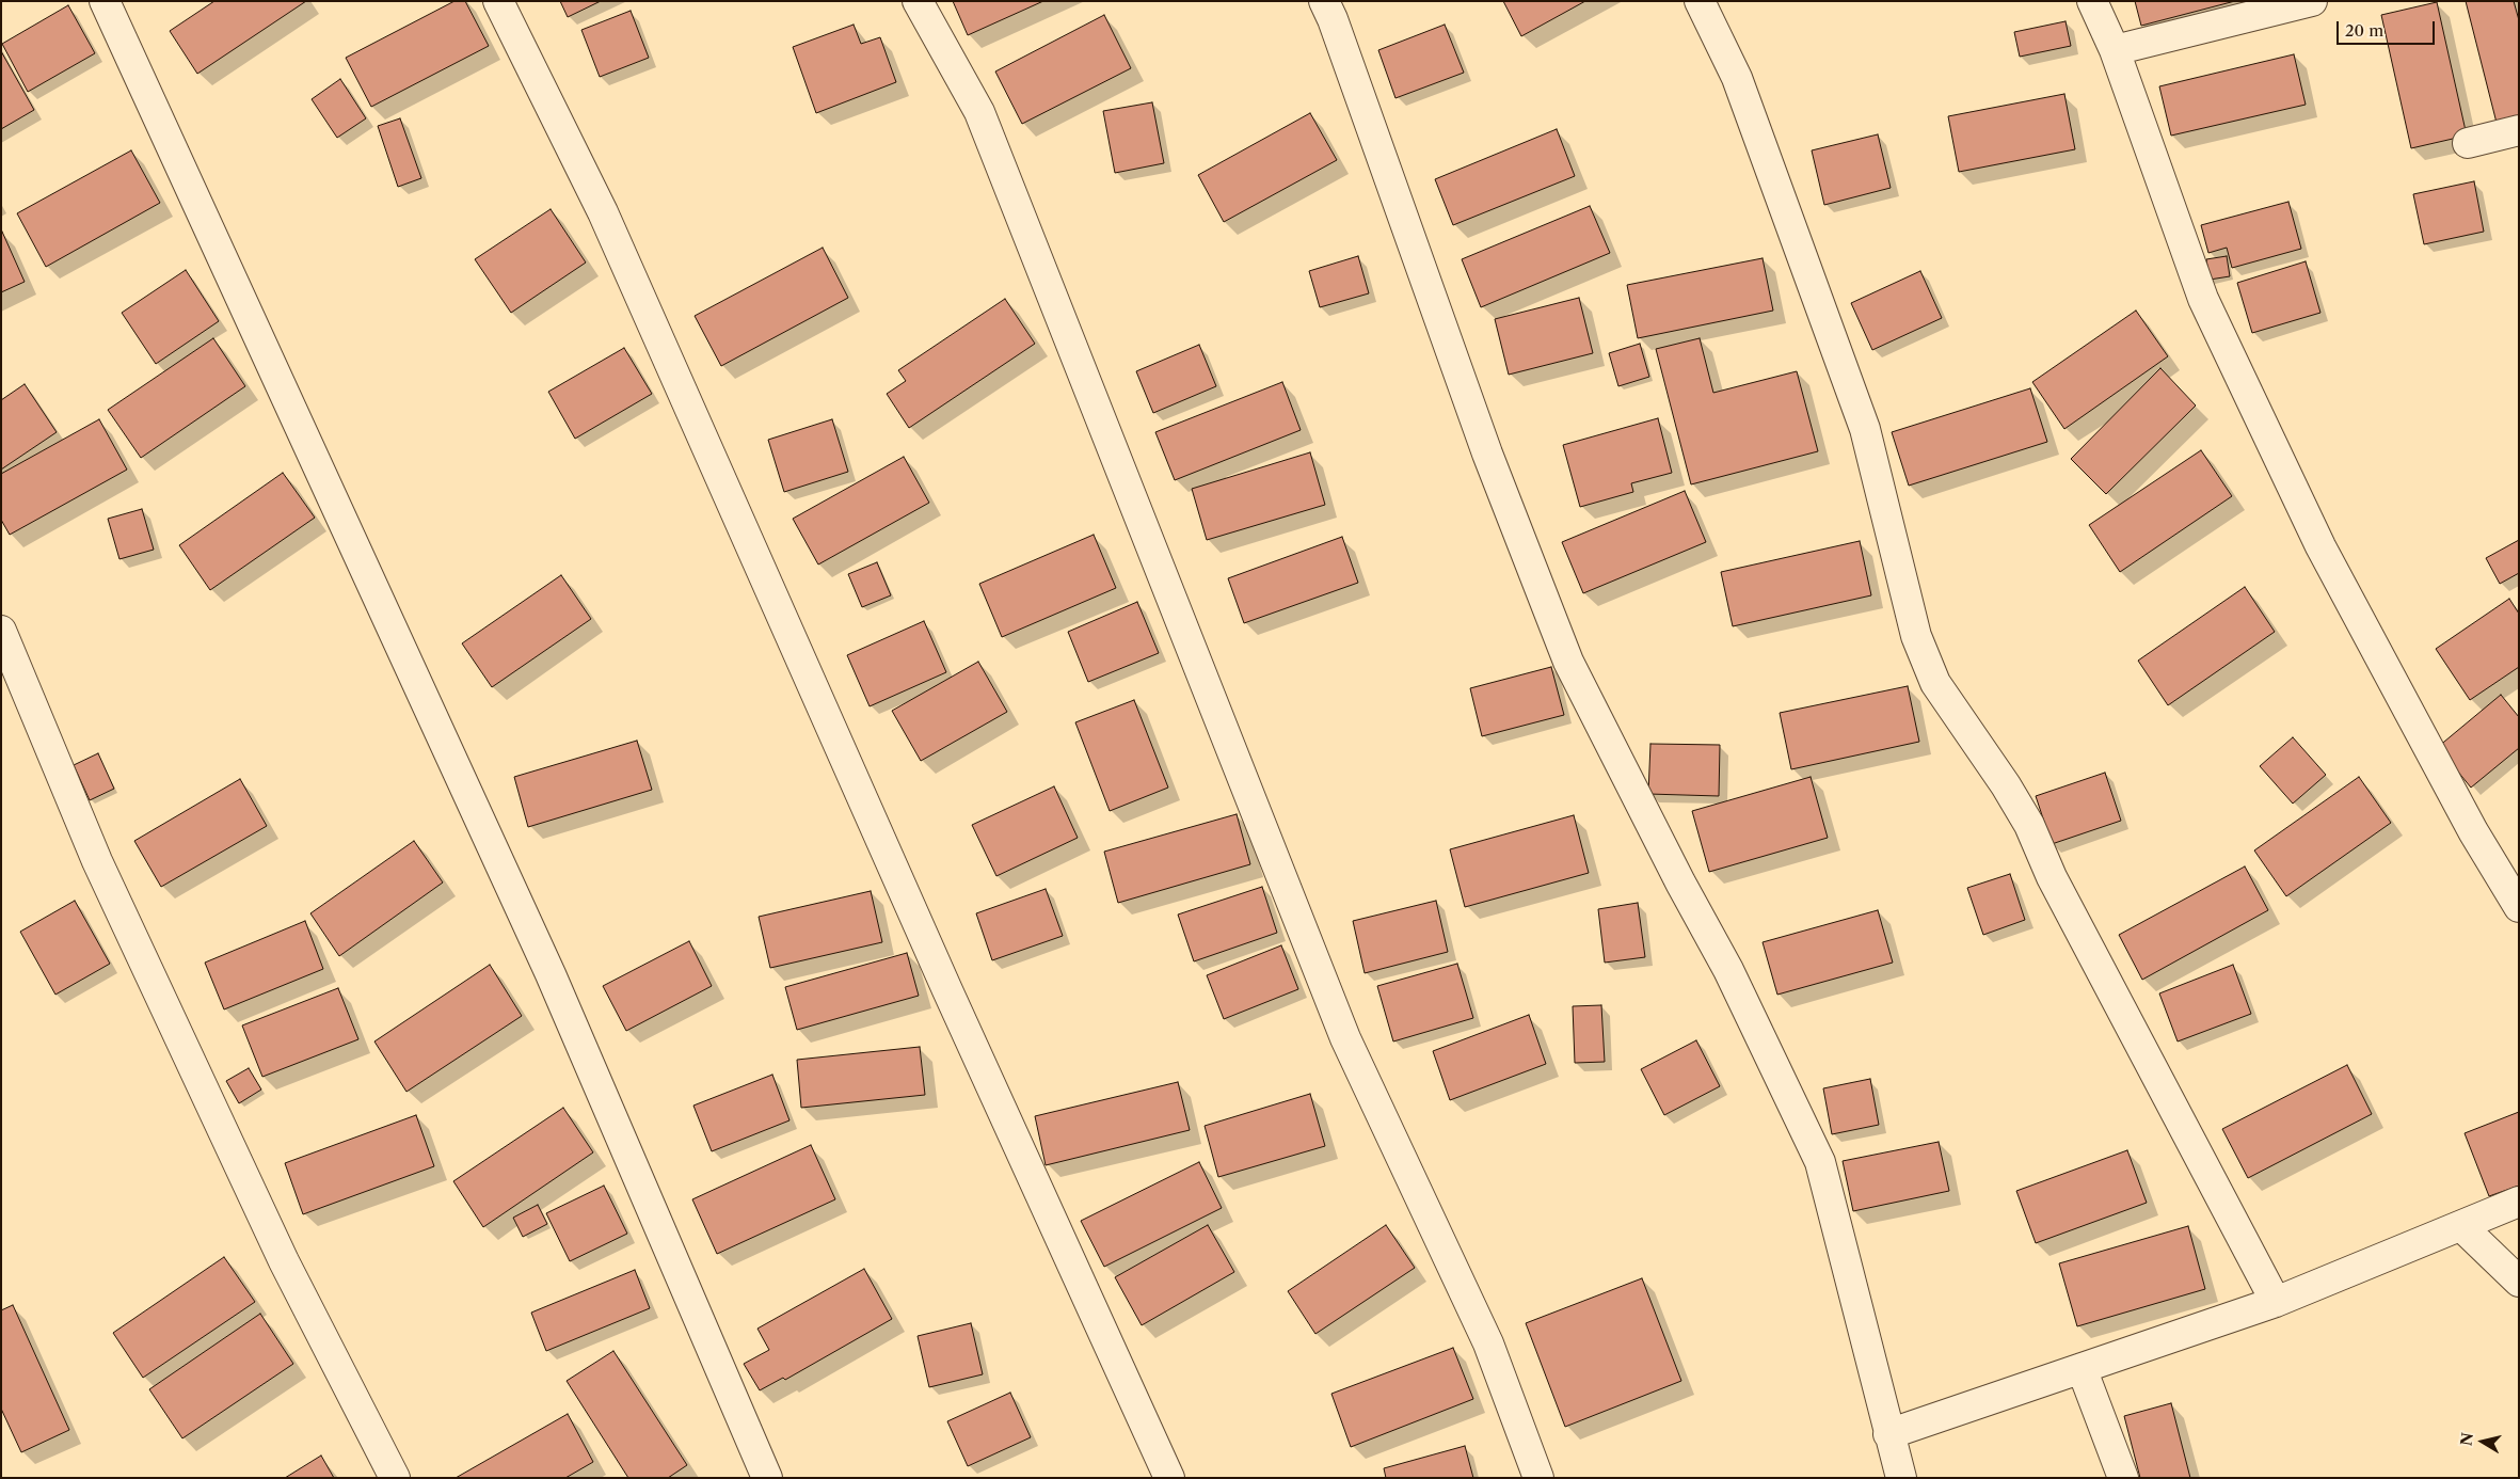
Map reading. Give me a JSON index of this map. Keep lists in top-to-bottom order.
{
  "scale_bar": "20 m",
  "north": "left"
}
